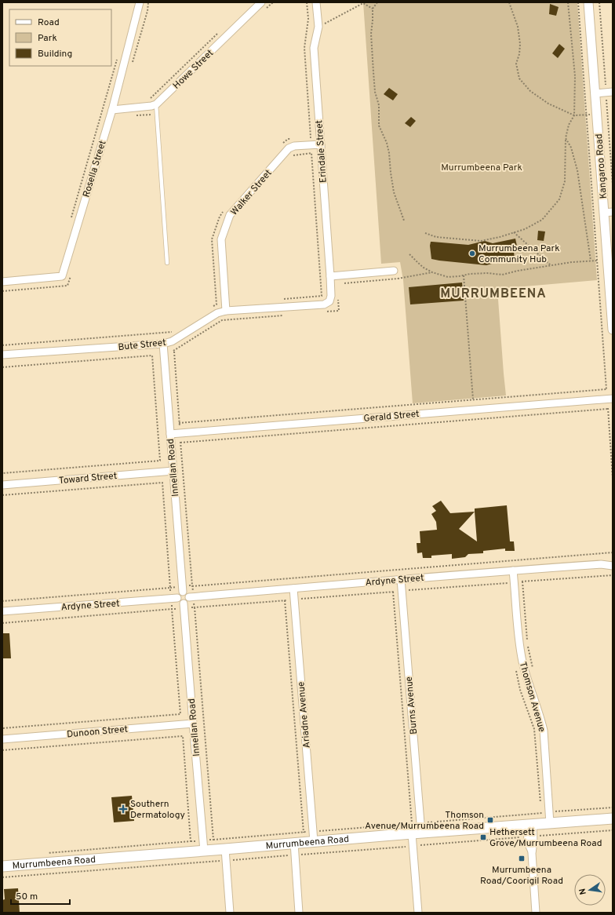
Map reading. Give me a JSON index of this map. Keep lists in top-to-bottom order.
{
  "streets": {
    "main road": ["Murrumbeena Road"],
    "street": [
      "Howe Street",
      "Erindale Street",
      "Kangaroo Road",
      "Rosella Street",
      "Walker Street",
      "Bute Street",
      "Gerald Street",
      "Innellan Road",
      "Toward Street",
      "Ardyne Street",
      "Thomson Avenue",
      "Burns Avenue",
      "Ariadne Avenue",
      "Dunoon Street"
    ]
  },
  "crossings": [
    ["Erindale Street", "Walker Street"],
    ["Erindale Street", "Bute Street"],
    ["Walker Street", "Bute Street"],
    ["Bute Street", "Innellan Road"],
    ["Gerald Street", "Innellan Road"],
    ["Innellan Road", "Toward Street"],
    ["Innellan Road", "Ardyne Street"],
    ["Innellan Road", "Dunoon Street"],
    ["Innellan Road", "Murrumbeena Road"],
    ["Ardyne Street", "Thomson Avenue"],
    ["Ardyne Street", "Burns Avenue"],
    ["Ardyne Street", "Ariadne Avenue"],
    ["Thomson Avenue", "Murrumbeena Road"],
    ["Burns Avenue", "Murrumbeena Road"],
    ["Ariadne Avenue", "Murrumbeena Road"]
  ],
  "districts": ["MURRUMBEENA"],
  "parks": ["Murrumbeena Park"],
  "places": {
    "other": ["Murrumbeena Park Community Hub"],
    "health": ["Southern Dermatology"],
    "transit": ["Thomson Avenue/Murrumbeena Road", "Hethersett Grove/Murrumbeena Road", "Murrumbeena Road/Coorigil Road"]
  },
  "legend": ["Road", "Park", "Building"],
  "scale_bar": "50 m",
  "north": "left"
}
